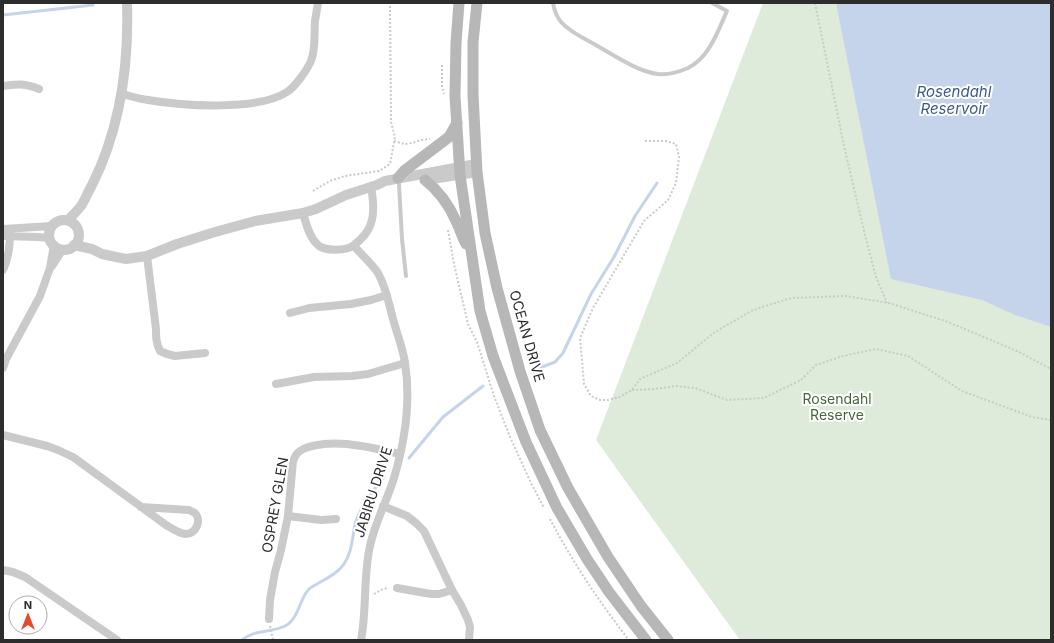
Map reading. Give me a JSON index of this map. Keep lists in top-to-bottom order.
{
  "streets": {
    "main road": ["OCEAN DRIVE"],
    "street": ["JABIRU DRIVE", "OSPREY GLEN"]
  },
  "crossings": [
    ["JABIRU DRIVE", "OSPREY GLEN"]
  ],
  "water": ["Rosendahl Reservoir"],
  "parks": ["Rosendahl Reserve"],
  "north": "top"
}
